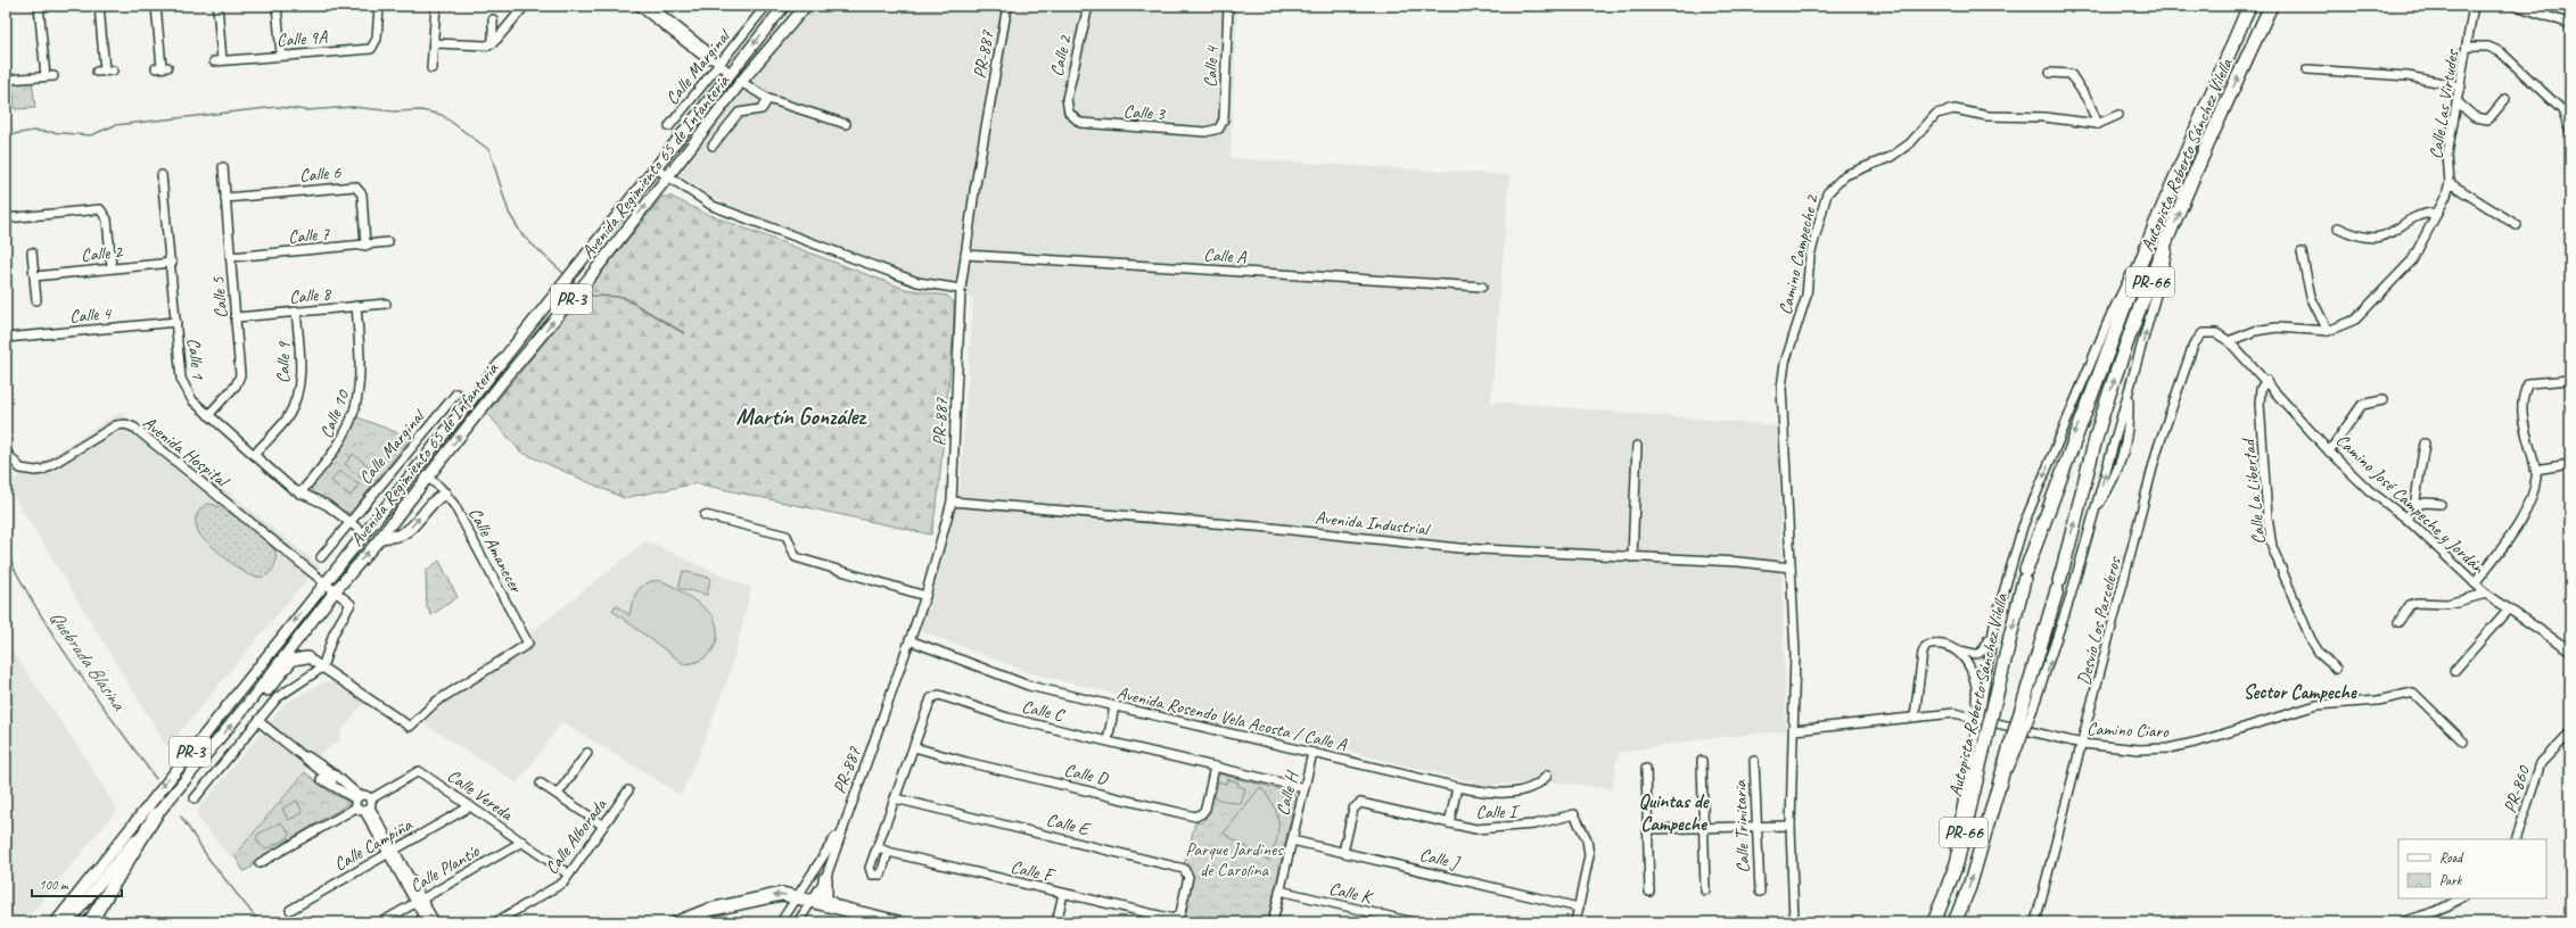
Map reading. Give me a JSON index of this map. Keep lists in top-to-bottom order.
{
  "streets": {
    "highway": ["Autopista Roberto Sánchez Vilella", "PR-66"],
    "main road": ["Avenida Regimiento 65 de Infantería", "PR-3"],
    "street": [
      "Calle 9A",
      "PR-887",
      "Calle 2",
      "Calle Marginal",
      "Calle 4",
      "Calle Las Virtudes",
      "Calle 3",
      "Calle 6",
      "Calle 7",
      "Calle A",
      "Camino Campeche 2",
      "Calle 8",
      "Calle 5",
      "Calle 1",
      "Calle 9",
      "Calle 10",
      "Avenida Hospital",
      "Calle La Libertad",
      "Camino José Campeche y Jordán",
      "Avenida Industrial",
      "Calle Amanecer",
      "Desvío Los Parceleros",
      "Calle C",
      "Avenida Rosendo Vela Acosta / Calle A",
      "Camino Ciaro",
      "Calle D",
      "PR-860",
      "Calle Vereda",
      "Calle H",
      "Calle I",
      "Calle E",
      "Calle Trinitaria",
      "Calle Alborada",
      "Calle Campiña",
      "Calle J",
      "Calle Plantío",
      "Calle F",
      "Calle K"
    ]
  },
  "crossings": [
    ["PR-887", "Calle A"],
    ["PR-887", "Avenida Industrial"],
    ["PR-887", "Avenida Rosendo Vela Acosta / Calle A"],
    ["Calle 2", "Calle 3"],
    ["Calle 2", "Calle 1"],
    ["Calle Marginal", "Calle 1"],
    ["Calle 4", "Calle 3"],
    ["Calle 4", "Calle 1"],
    ["Calle Las Virtudes", "Camino José Campeche y Jordán"],
    ["Avenida Regimiento 65 de Infantería", "Calle 1"],
    ["Avenida Regimiento 65 de Infantería", "Avenida Hospital"],
    ["Avenida Regimiento 65 de Infantería", "Calle Amanecer"],
    ["Calle 6", "Calle 7"],
    ["Calle 6", "Calle 5"],
    ["Calle 7", "Calle 5"],
    ["Camino Campeche 2", "Avenida Industrial"],
    ["Camino Campeche 2", "Camino Ciaro"],
    ["Calle 8", "Calle 5"],
    ["Calle 8", "Calle 9"],
    ["Calle 8", "Calle 10"],
    ["Calle 5", "Calle 1"],
    ["Calle 1", "Calle 9"],
    ["Calle 1", "Calle 10"],
    ["Calle La Libertad", "Camino José Campeche y Jordán"],
    ["Camino José Campeche y Jordán", "Desvío Los Parceleros"],
    ["Desvío Los Parceleros", "Camino Ciaro"],
    ["Calle C", "Calle D"],
    ["Calle C", "Calle H"],
    ["Calle C", "Calle E"],
    ["Calle C", "Calle F"],
    ["Avenida Rosendo Vela Acosta / Calle A", "Calle H"],
    ["Calle Vereda", "Calle Alborada"],
    ["Calle Vereda", "Calle Campiña"],
    ["Calle Vereda", "Calle Plantío"],
    ["Calle H", "Calle J"],
    ["Calle H", "Calle K"],
    ["Calle I", "Calle J"],
    ["Calle E", "Calle F"]
  ],
  "districts": ["Martín González", "Sector Campeche", "Quintas de Campeche"],
  "water": ["Quebrada Blasina"],
  "parks": ["Parque Jardines de Carolina"],
  "legend": ["Road", "Park"],
  "scale_bar": "100 m"
}
